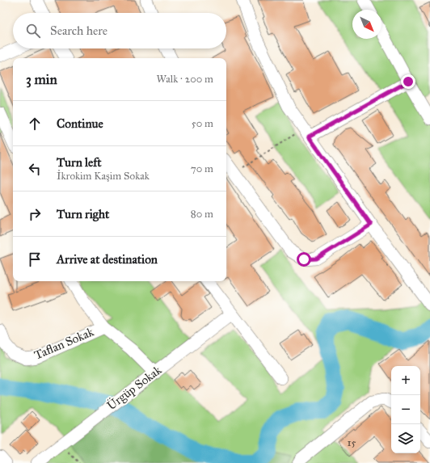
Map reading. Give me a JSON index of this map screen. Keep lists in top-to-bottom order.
{
  "streets": {
    "street": ["Taflan Sokak", "Ürgüp Sokak"]
  },
  "house_numbers": ["15"],
  "north": "bottom right",
  "page": {
    "search": "Search here",
    "heading": ["3 min", "Walk · 200 m"],
    "list": [
      ["Continue", "50 m"],
      ["Turn left", "İkrokim Kaşim Sokak", "70 m"],
      ["Turn right", "80 m"],
      "Arrive at destination"
    ],
    "map_buttons": ["+", "−"]
  }
}
